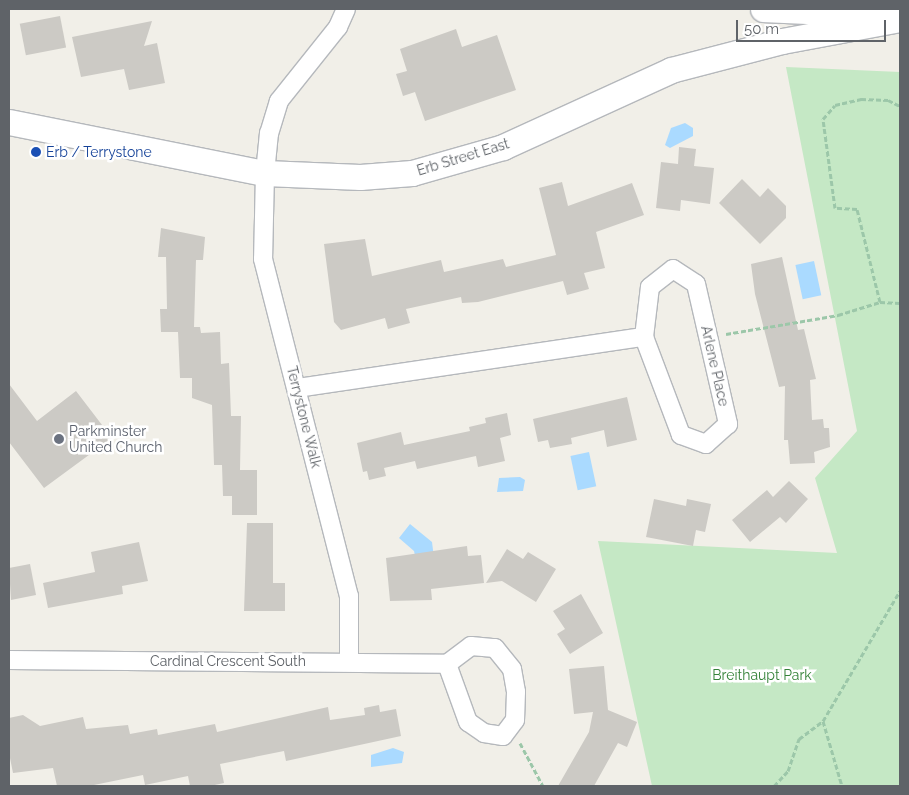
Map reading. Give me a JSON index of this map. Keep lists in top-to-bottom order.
{
  "streets": {
    "main road": ["Erb Street East"],
    "street": ["Arlene Place", "Terrystone Walk", "Cardinal Crescent South"]
  },
  "crossings": [
    ["Erb Street East", "Terrystone Walk"],
    ["Terrystone Walk", "Cardinal Crescent South"]
  ],
  "parks": ["Breithaupt Park"],
  "places": ["Erb / Terrystone", "Parkminster United Church"],
  "scale_bar": "50 m"
}
